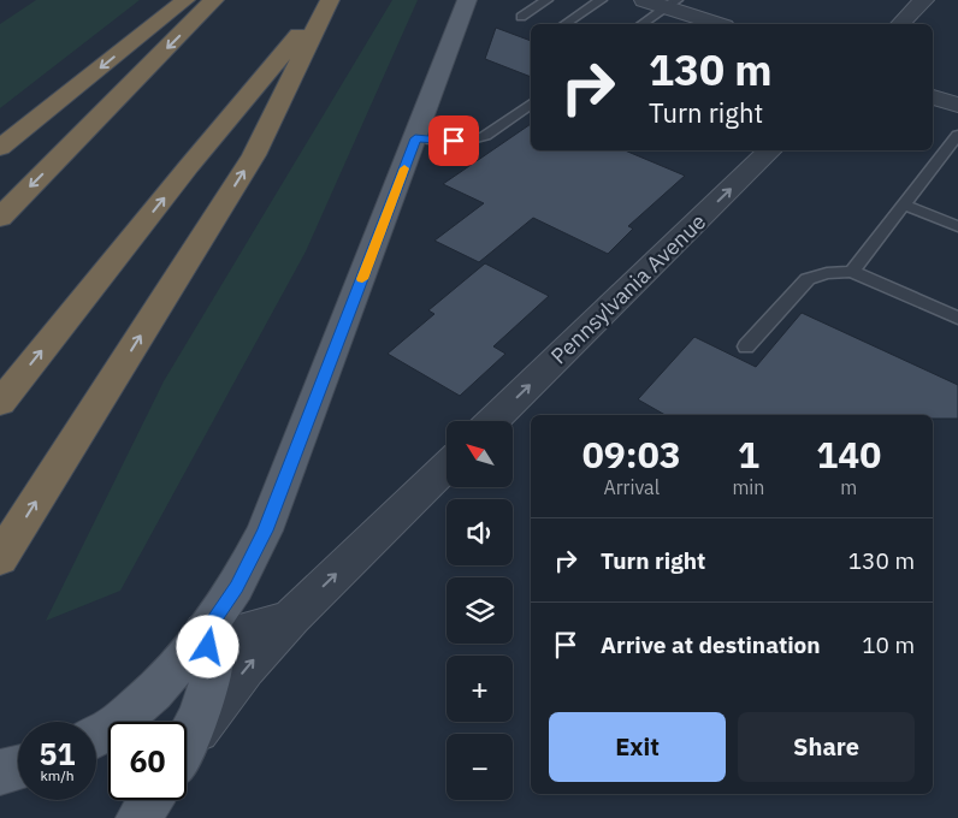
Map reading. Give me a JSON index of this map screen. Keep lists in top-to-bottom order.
{
  "streets": {
    "street": ["Pennsylvania Avenue"]
  },
  "one_way": ["Pennsylvania Avenue"],
  "north": "top left",
  "page": {
    "turn": ["130 m", "Turn right"],
    "eta": [
      "09:03",
      "Arrival",
      "1",
      "min",
      "140",
      "m"
    ],
    "map_buttons": ["+", "−"],
    "list": [
      {
        "name": "Turn right",
        "value": "130 m"
      },
      {
        "name": "Arrive at destination",
        "value": "10 m"
      }
    ],
    "buttons": ["Exit", "Share"],
    "speed": "51 km/h",
    "limit": "60"
  }
}
